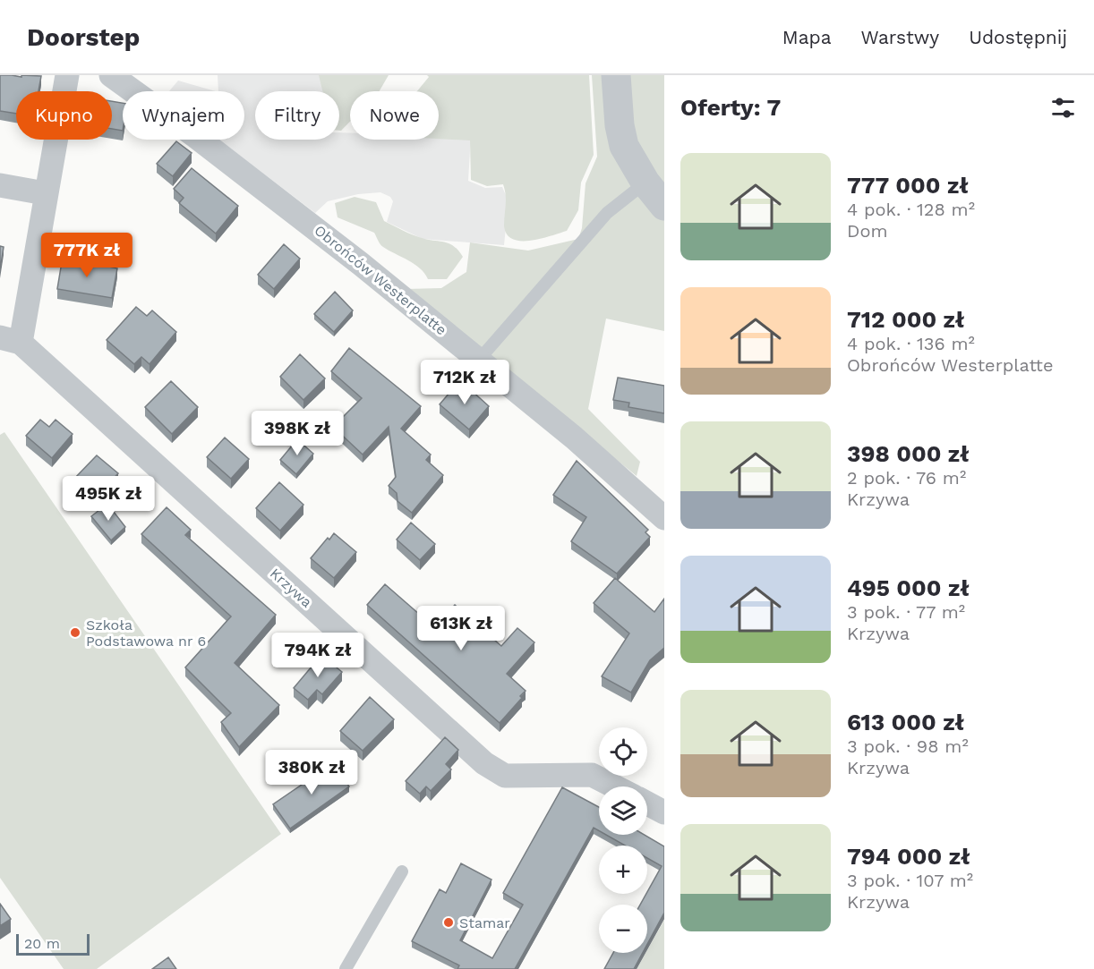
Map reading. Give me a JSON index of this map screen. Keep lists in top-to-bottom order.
{
  "streets": {
    "street": ["Obrońców Westerplatte", "Krzywa"]
  },
  "places": ["Szkoła Podstawowa nr 6", "Stamar"],
  "scale_bar": "20 m",
  "page": {
    "header": "Doorstep",
    "nav": ["Mapa", "Warstwy", "Udostępnij"],
    "heading": "Oferty: 7",
    "chip": [
      "Kupno",
      "Wynajem",
      "Filtry",
      "Nowe"
    ],
    "list": [
      {
        "name": "777 000 zł",
        "note": "4 pok. · 128 m² · Dom"
      },
      {
        "name": "712 000 zł",
        "note": "4 pok. · 136 m² · Obrońców Westerplatte"
      },
      {
        "name": "398 000 zł",
        "note": "2 pok. · 76 m² · Krzywa"
      },
      {
        "name": "495 000 zł",
        "note": "3 pok. · 77 m² · Krzywa"
      },
      {
        "name": "613 000 zł",
        "note": "3 pok. · 98 m² · Krzywa"
      },
      {
        "name": "794 000 zł",
        "note": "3 pok. · 107 m² · Krzywa"
      }
    ],
    "price": [
      "777K zł",
      "712K zł",
      "398K zł",
      "495K zł",
      "613K zł",
      "794K zł",
      "380K zł"
    ],
    "map_buttons": ["+", "−"],
    "scale": "20 m"
  }
}
